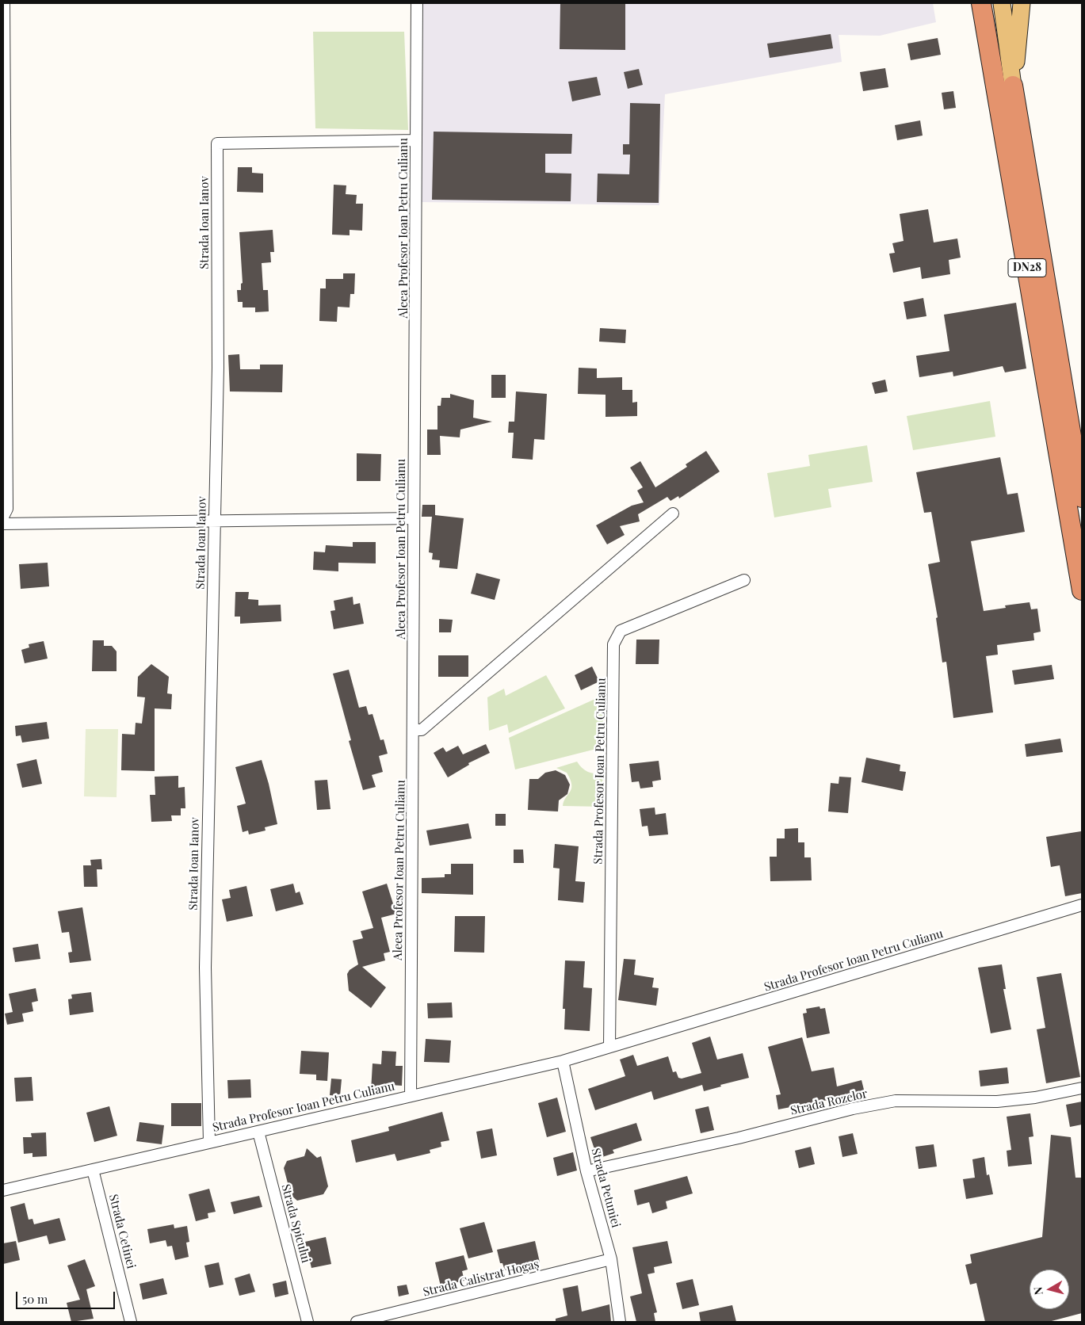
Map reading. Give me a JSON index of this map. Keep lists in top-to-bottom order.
{
  "streets": {
    "highway": ["DN28"],
    "street": [
      "Strada Ioan Ianov",
      "Aleea Profesor Ioan Petru Culianu",
      "Strada Profesor Ioan Petru Culianu",
      "Strada Rozelor",
      "Strada Petuniei",
      "Strada Spicului",
      "Strada Cetinei",
      "Strada Calistrat Hogaș"
    ]
  },
  "crossings": [
    ["Strada Ioan Ianov", "Aleea Profesor Ioan Petru Culianu"],
    ["Strada Ioan Ianov", "Strada Profesor Ioan Petru Culianu"],
    ["Aleea Profesor Ioan Petru Culianu", "Strada Profesor Ioan Petru Culianu"],
    ["Strada Profesor Ioan Petru Culianu", "Strada Petuniei"],
    ["Strada Profesor Ioan Petru Culianu", "Strada Spicului"],
    ["Strada Profesor Ioan Petru Culianu", "Strada Cetinei"],
    ["Strada Rozelor", "Strada Petuniei"],
    ["Strada Petuniei", "Strada Calistrat Hogaș"]
  ],
  "scale_bar": "50 m",
  "north": "left"
}
